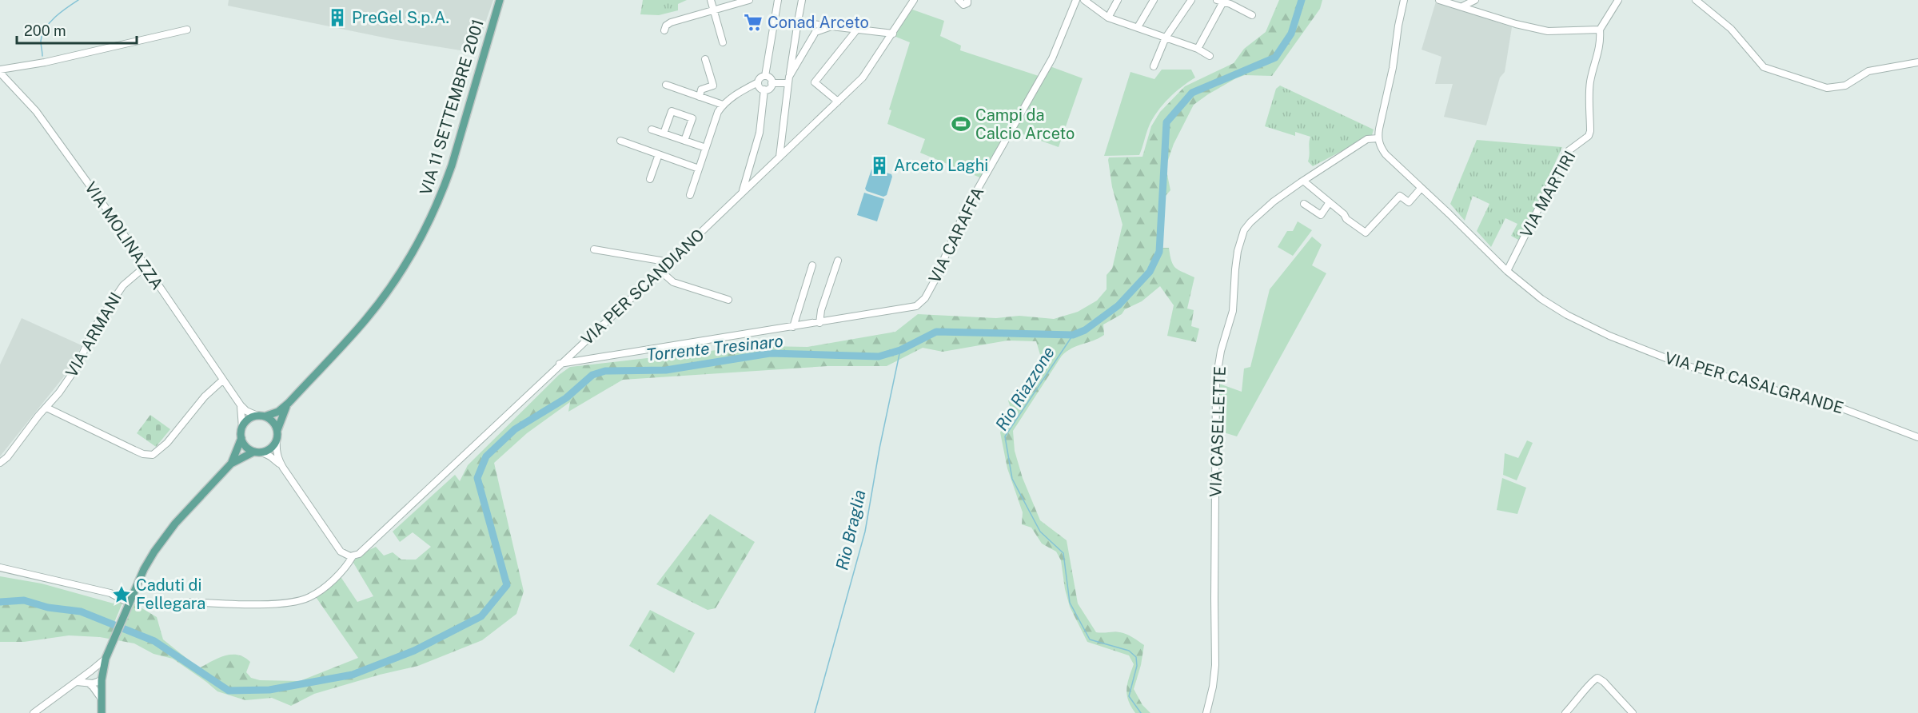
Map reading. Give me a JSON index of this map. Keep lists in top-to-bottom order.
{
  "streets": {
    "main road": ["VIA 11 SETTEMBRE 2001"],
    "street": [
      "VIA MARTIRI",
      "VIA CARAFFA",
      "VIA MOLINAZZA",
      "VIA PER SCANDIANO",
      "VIA ARMANI",
      "VIA PER CASALGRANDE",
      "VIA CASELLETTE"
    ]
  },
  "crossings": [
    ["VIA 11 SETTEMBRE 2001", "VIA MOLINAZZA"],
    ["VIA MARTIRI", "VIA PER CASALGRANDE"],
    ["VIA CARAFFA", "VIA PER SCANDIANO"],
    ["VIA MOLINAZZA", "VIA ARMANI"],
    ["VIA PER CASALGRANDE", "VIA CASELLETTE"]
  ],
  "water": ["Torrente Tresinaro", "Rio Riazzone", "Rio Braglia"],
  "places": {
    "building": ["PreGel S.p.A.", "Arceto Laghi"],
    "supermarket": ["Conad Arceto"],
    "sports": ["Campi da Calcio Arceto"],
    "place": ["Caduti di Fellegara"]
  },
  "scale_bar": "200 m"
}
